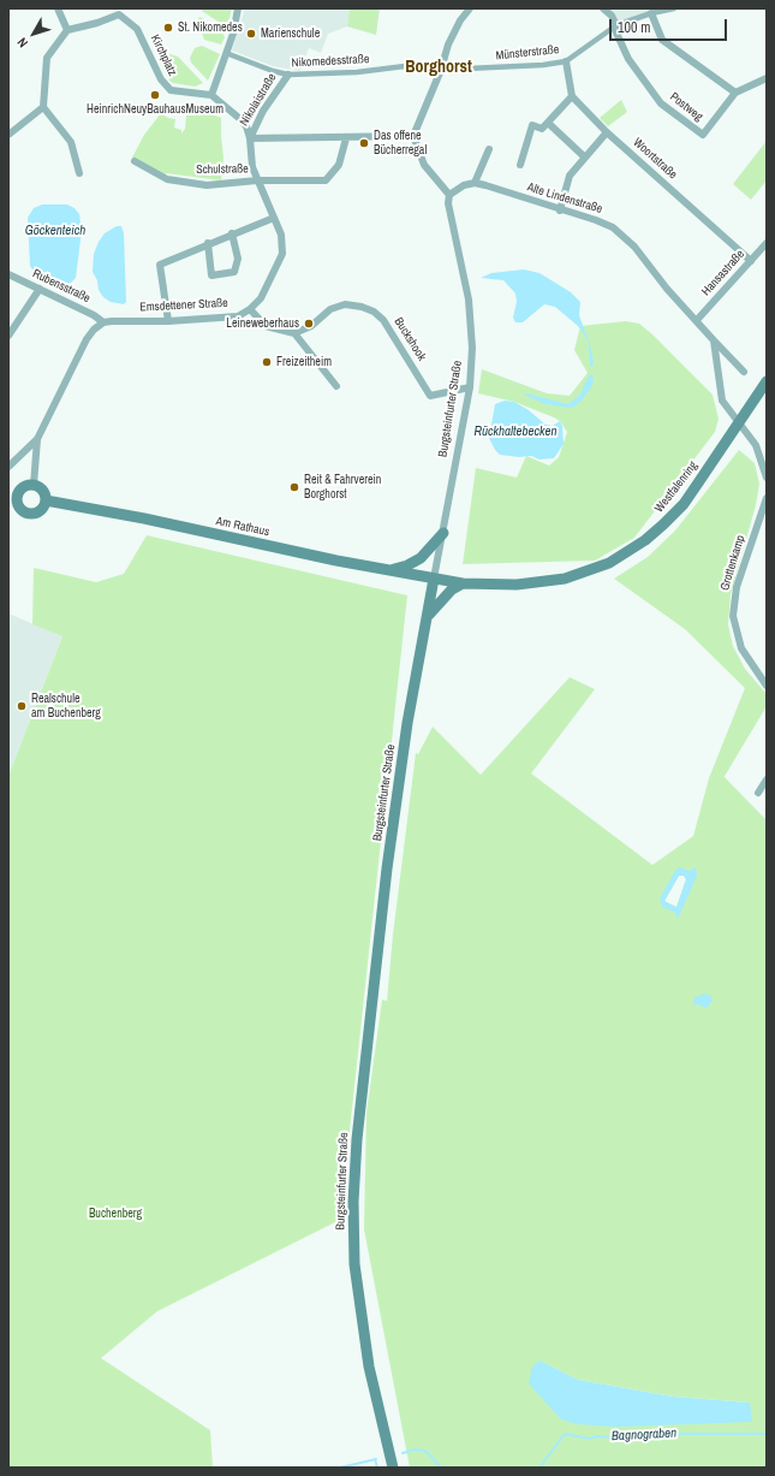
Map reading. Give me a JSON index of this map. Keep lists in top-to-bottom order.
{
  "streets": {
    "main road": ["Burgsteinfurter Straße", "Westfalenring", "Am Rathaus"],
    "street": [
      "Münsterstraße",
      "Kirchplatz",
      "Nikomedesstraße",
      "Nikolaistraße",
      "Postweg",
      "Woortstraße",
      "Schulstraße",
      "Alte Lindenstraße",
      "Hansastraße",
      "Rubensstraße",
      "Emsdettener Straße",
      "Buckshook",
      "Grottenkamp"
    ]
  },
  "crossings": [
    ["Münsterstraße", "Nikomedesstraße"],
    ["Münsterstraße", "Postweg"],
    ["Nikomedesstraße", "Nikolaistraße"],
    ["Woortstraße", "Hansastraße"],
    ["Alte Lindenstraße", "Hansastraße"],
    ["Rubensstraße", "Emsdettener Straße"],
    ["Buckshook", "Burgsteinfurter Straße"],
    ["Burgsteinfurter Straße", "Westfalenring"],
    ["Burgsteinfurter Straße", "Am Rathaus"],
    ["Westfalenring", "Am Rathaus"]
  ],
  "districts": ["Borghorst"],
  "water": ["Göckenteich", "Rückhaltebecken", "Bagnograben"],
  "parks": ["Buchenberg"],
  "places": [
    "St. Nikomedes",
    "Marienschule",
    "HeinrichNeuyBauhausMuseum",
    "Das offene Bücherregal",
    "Leineweberhaus",
    "Freizeitheim",
    "Reit & Fahrverein Borghorst",
    "Realschule am Buchenberg"
  ],
  "scale_bar": "100 m",
  "north": "bottom left"
}
